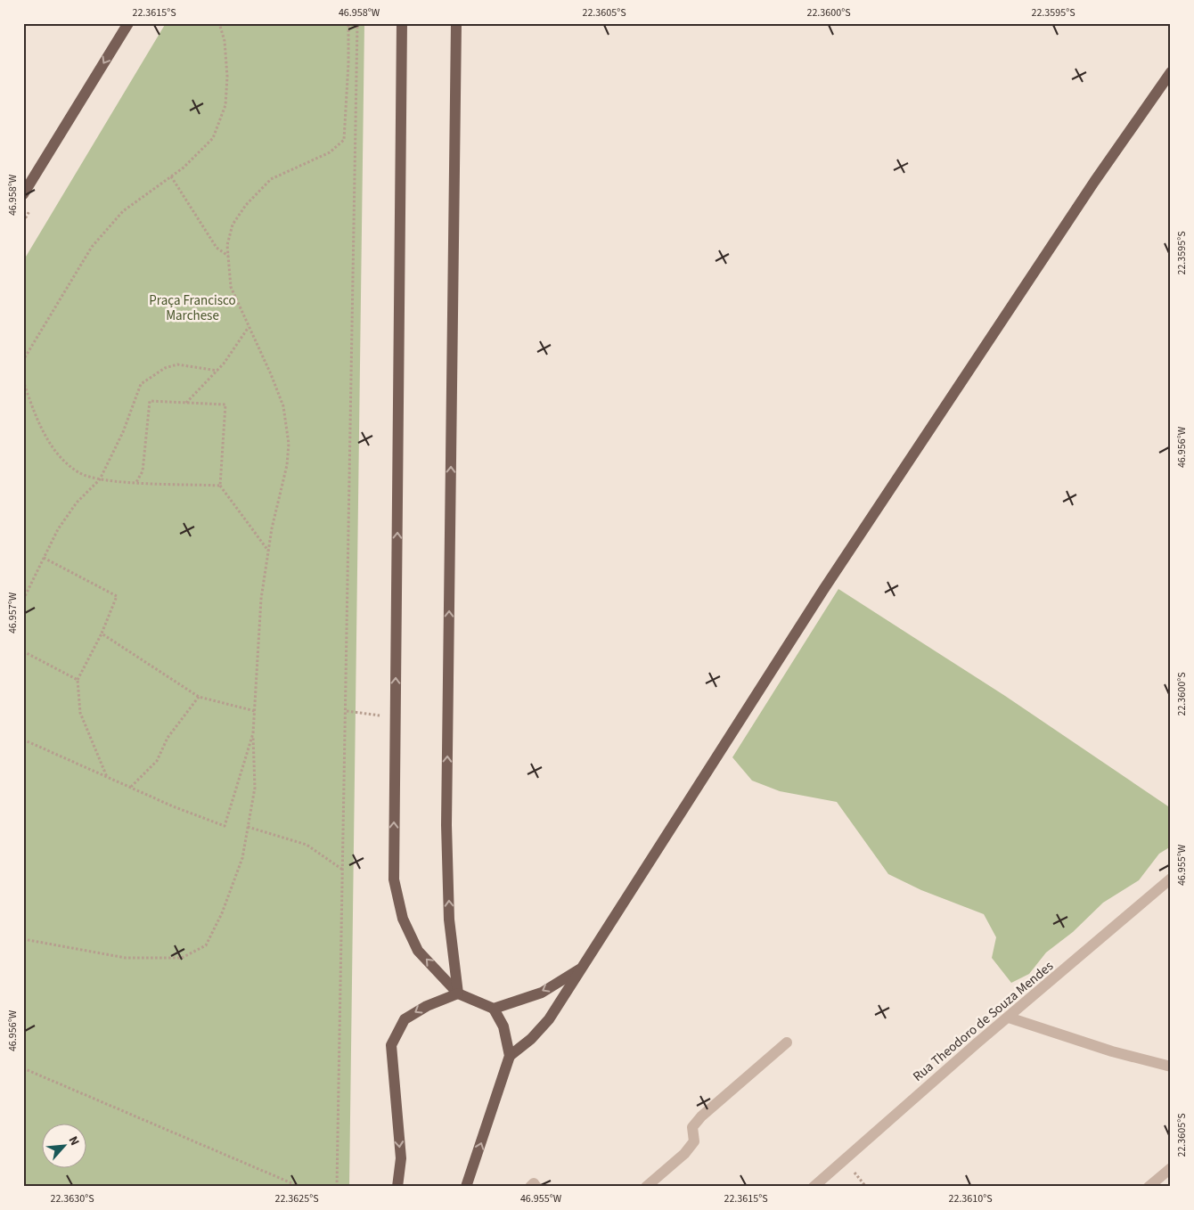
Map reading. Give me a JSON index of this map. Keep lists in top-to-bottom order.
{
  "streets": {
    "street": ["Rua Theodoro de Souza Mendes"]
  },
  "parks": ["Praça Francisco Marchese"],
  "north": "top right",
  "coordinates": [
    "22.3615°S",
    "46.958°W",
    "22.3605°S",
    "22.3600°S",
    "22.3595°S",
    "46.956°W",
    "46.957°W",
    "46.955°W",
    "22.3630°S",
    "22.3625°S",
    "22.3610°S"
  ]
}
